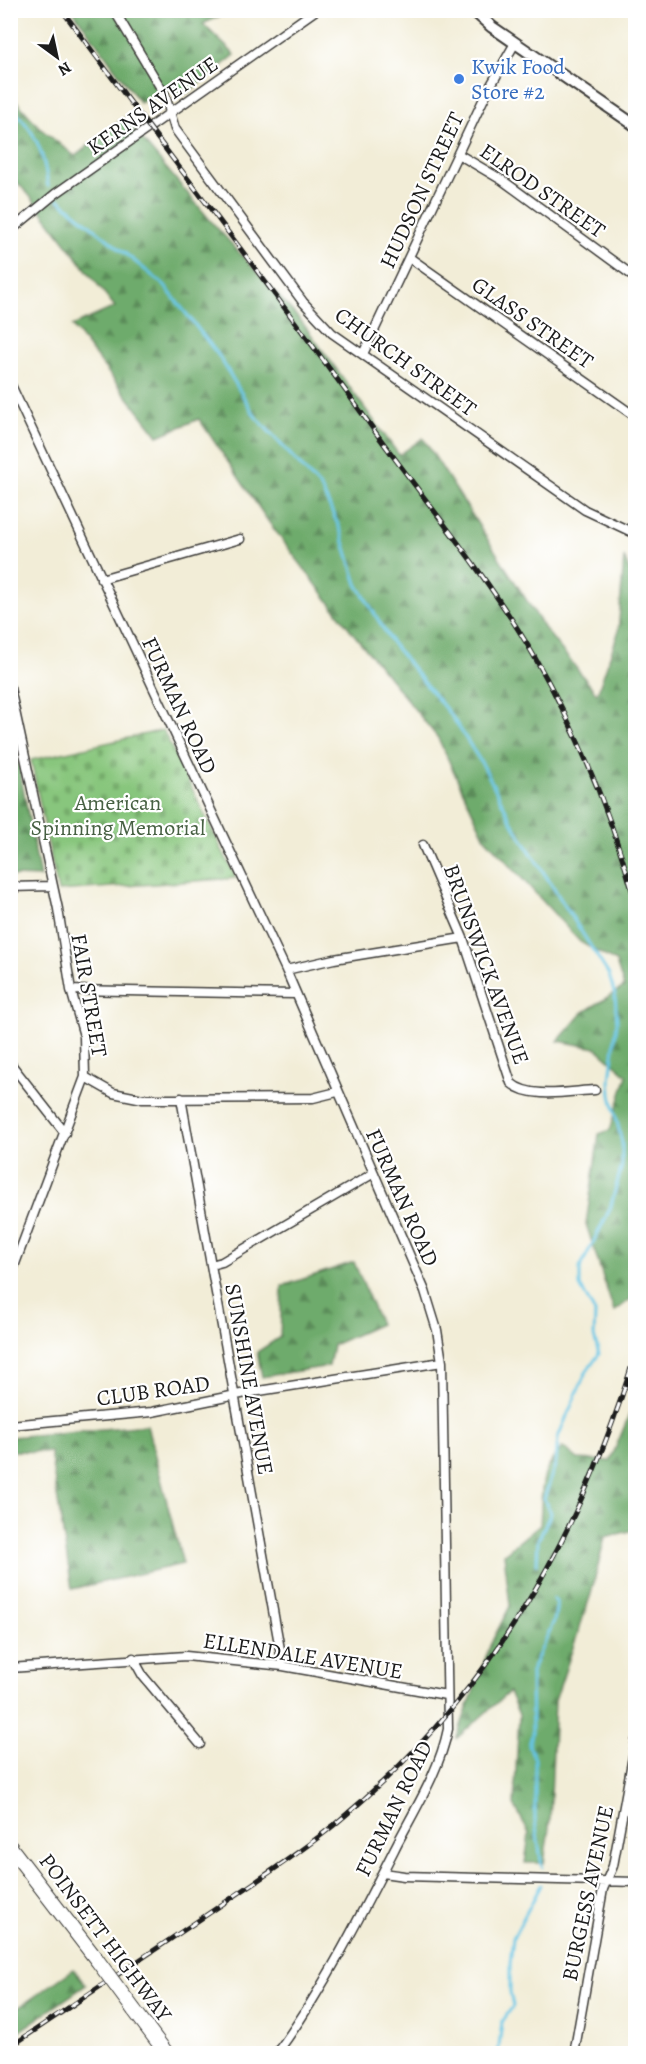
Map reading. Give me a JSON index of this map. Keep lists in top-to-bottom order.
{
  "streets": {
    "highway": ["POINSETT HIGHWAY"],
    "street": [
      "KERNS AVENUE",
      "HUDSON STREET",
      "ELROD STREET",
      "GLASS STREET",
      "CHURCH STREET",
      "FURMAN ROAD",
      "BRUNSWICK AVENUE",
      "FAIR STREET",
      "SUNSHINE AVENUE",
      "CLUB ROAD",
      "ELLENDALE AVENUE",
      "BURGESS AVENUE"
    ]
  },
  "crossings": [
    ["KERNS AVENUE", "CHURCH STREET"],
    ["HUDSON STREET", "ELROD STREET"],
    ["HUDSON STREET", "GLASS STREET"],
    ["HUDSON STREET", "CHURCH STREET"],
    ["FURMAN ROAD", "CLUB ROAD"],
    ["FURMAN ROAD", "ELLENDALE AVENUE"],
    ["SUNSHINE AVENUE", "CLUB ROAD"],
    ["SUNSHINE AVENUE", "ELLENDALE AVENUE"]
  ],
  "parks": ["American Spinning Memorial"],
  "places": ["Kwik Food Store #2"],
  "north": "bottom right"
}
